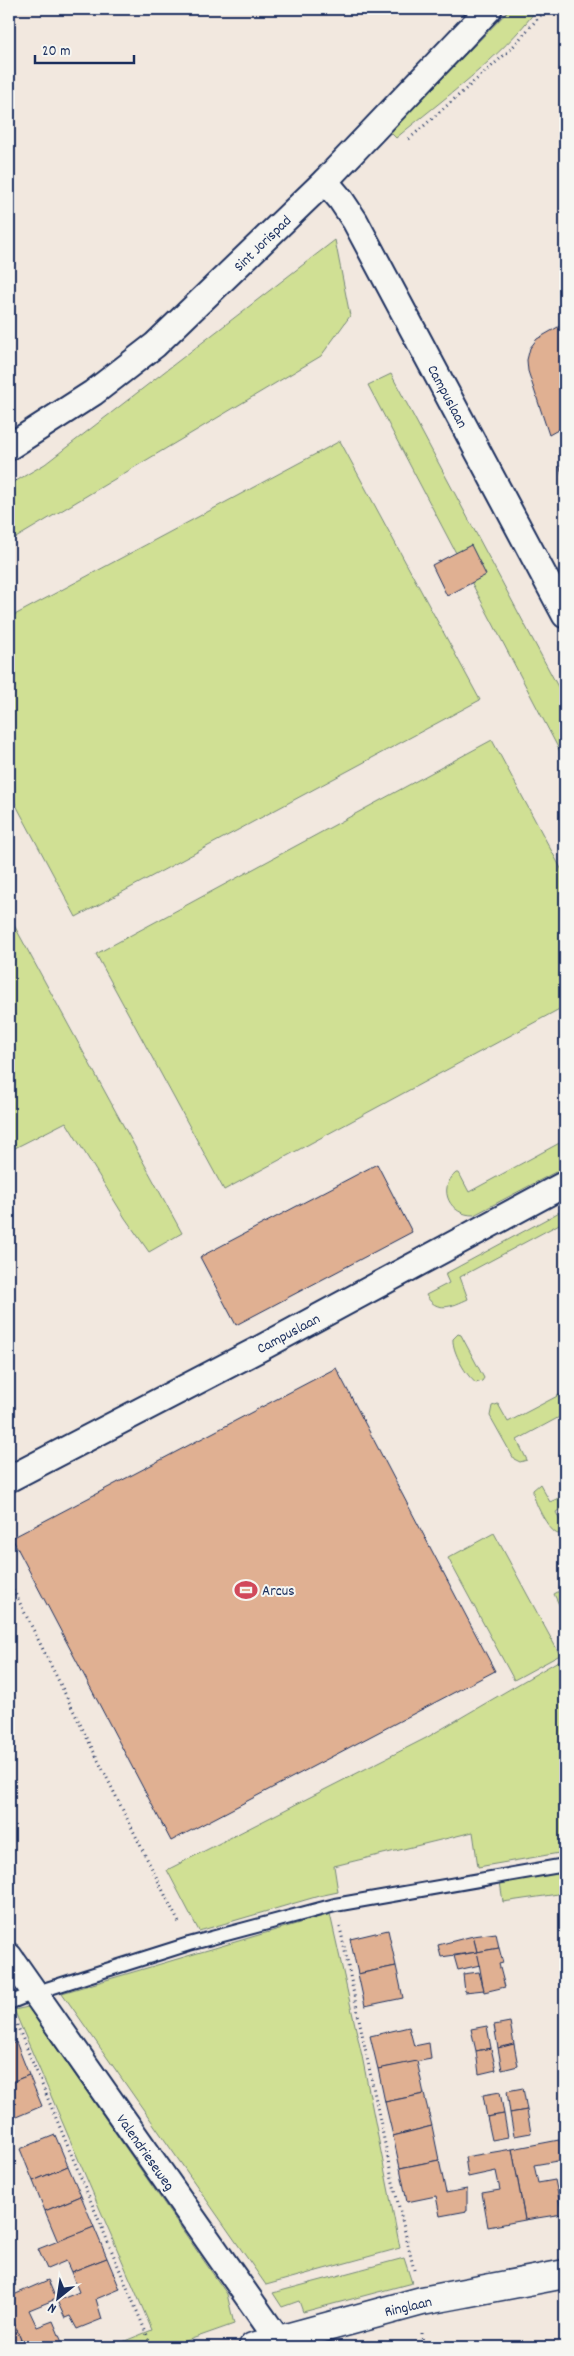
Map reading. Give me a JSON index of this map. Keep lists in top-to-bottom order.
{
  "streets": {
    "street": [
      "Sint Jorispad",
      "Campuslaan",
      "Valendrieseweg",
      "Ringlaan"
    ]
  },
  "crossings": [
    ["Sint Jorispad", "Campuslaan"],
    ["Valendrieseweg", "Ringlaan"]
  ],
  "places": {
    "sports": ["Arcus"]
  },
  "scale_bar": "20 m",
  "north": "bottom left"
}
